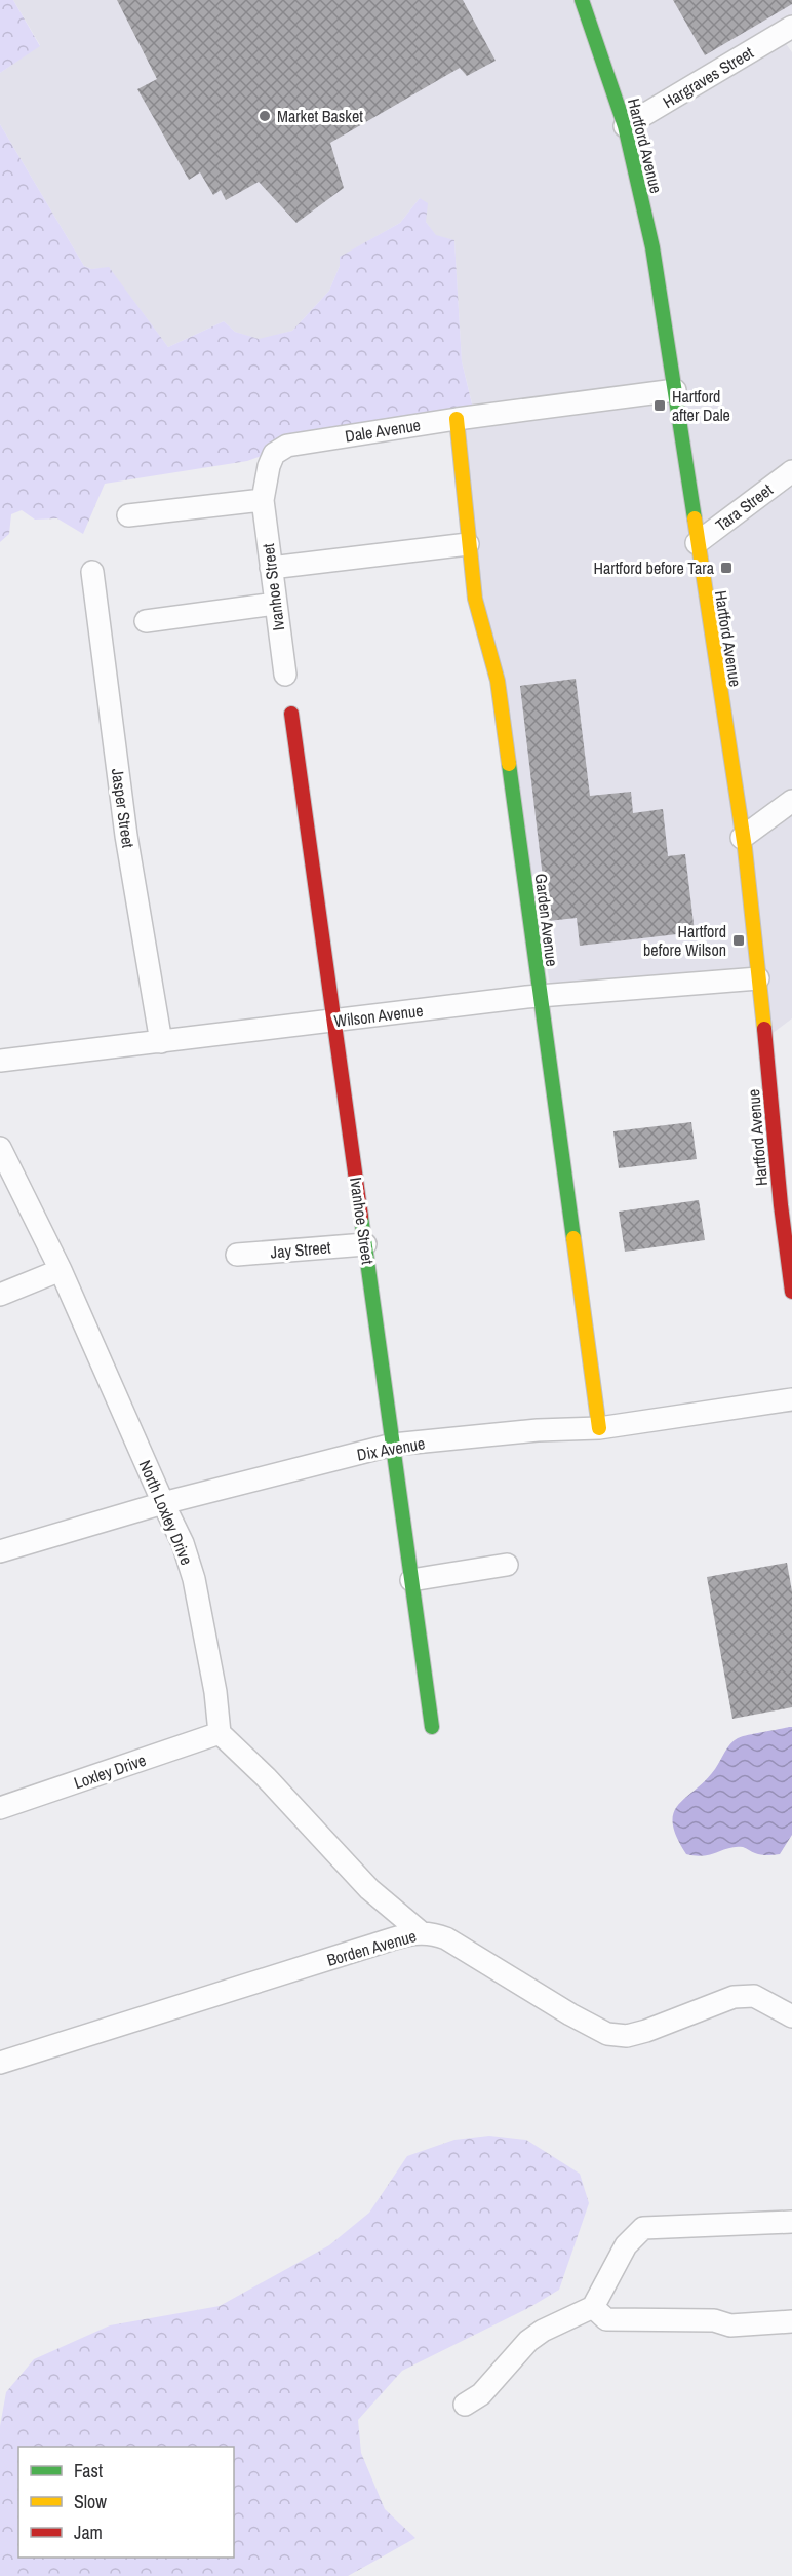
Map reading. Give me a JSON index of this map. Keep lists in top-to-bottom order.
{
  "streets": {
    "street": [
      "Hargraves Street",
      "Hartford Avenue",
      "Dale Avenue",
      "Tara Street",
      "Ivanhoe Street",
      "Jasper Street",
      "Garden Avenue",
      "Wilson Avenue",
      "Jay Street",
      "Dix Avenue",
      "North Loxley Drive",
      "Loxley Drive",
      "Borden Avenue"
    ]
  },
  "crossings": [
    ["Hargraves Street", "Hartford Avenue"],
    ["Hartford Avenue", "Dale Avenue"],
    ["Hartford Avenue", "Tara Street"],
    ["Hartford Avenue", "Wilson Avenue"],
    ["Dale Avenue", "Ivanhoe Street"],
    ["Dale Avenue", "Garden Avenue"],
    ["Ivanhoe Street", "Wilson Avenue"],
    ["Ivanhoe Street", "Jay Street"],
    ["Ivanhoe Street", "Dix Avenue"],
    ["Jasper Street", "Wilson Avenue"],
    ["Garden Avenue", "Wilson Avenue"],
    ["Garden Avenue", "Dix Avenue"],
    ["Dix Avenue", "North Loxley Drive"],
    ["North Loxley Drive", "Loxley Drive"]
  ],
  "places": {
    "other": ["Market Basket"],
    "transit": ["Hartford after Dale", "Hartford before Tara", "Hartford before Wilson"]
  },
  "legend": ["Fast", "Slow", "Jam"]
}
